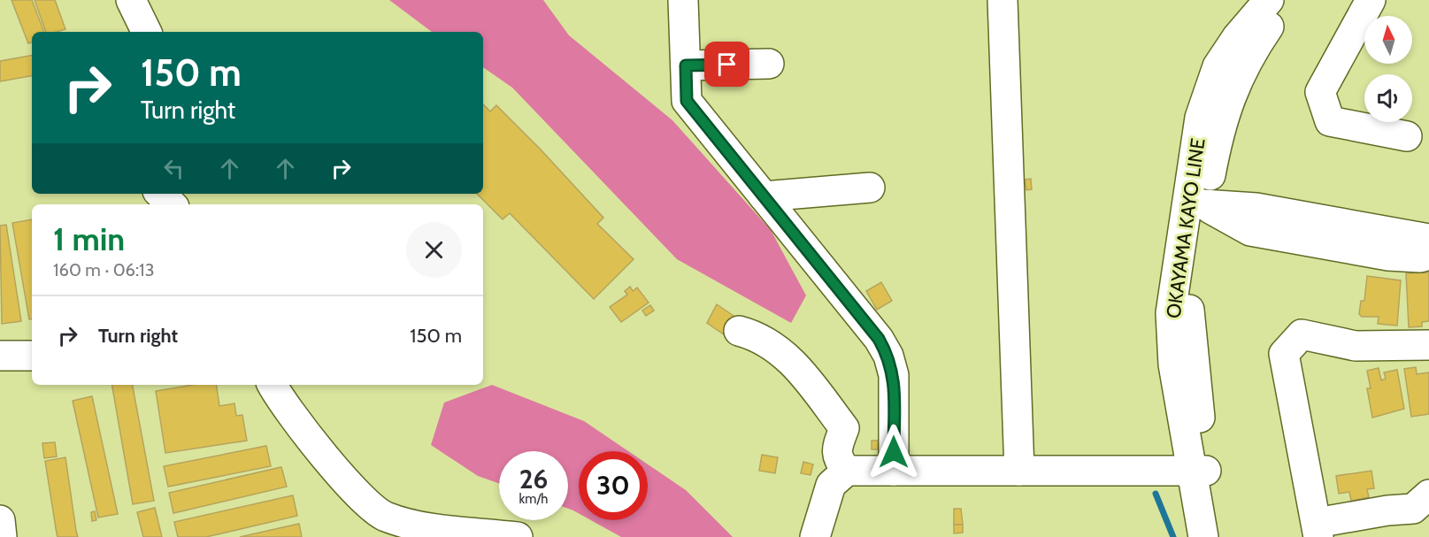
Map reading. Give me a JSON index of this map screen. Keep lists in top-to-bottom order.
{
  "streets": {
    "street": ["OKAYAMA KAYO LINE"]
  },
  "north": "top",
  "page": {
    "turn": ["150 m", "Turn right"],
    "heading": ["1 min", "160 m · 06:13"],
    "list": [
      {
        "name": "Turn right",
        "value": "150 m"
      }
    ],
    "speed": "26 km/h",
    "limit": "30"
  }
}
